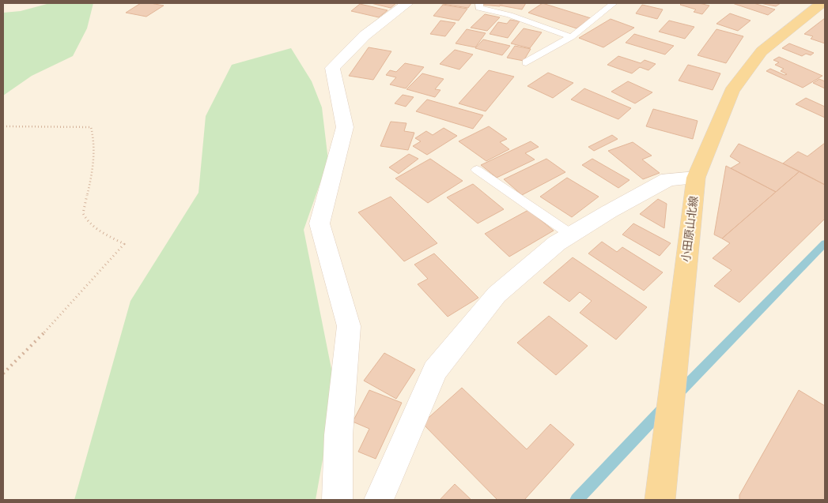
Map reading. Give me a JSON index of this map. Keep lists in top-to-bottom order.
{
  "streets": {
    "main road": ["小田原山北線"]
  }
}
